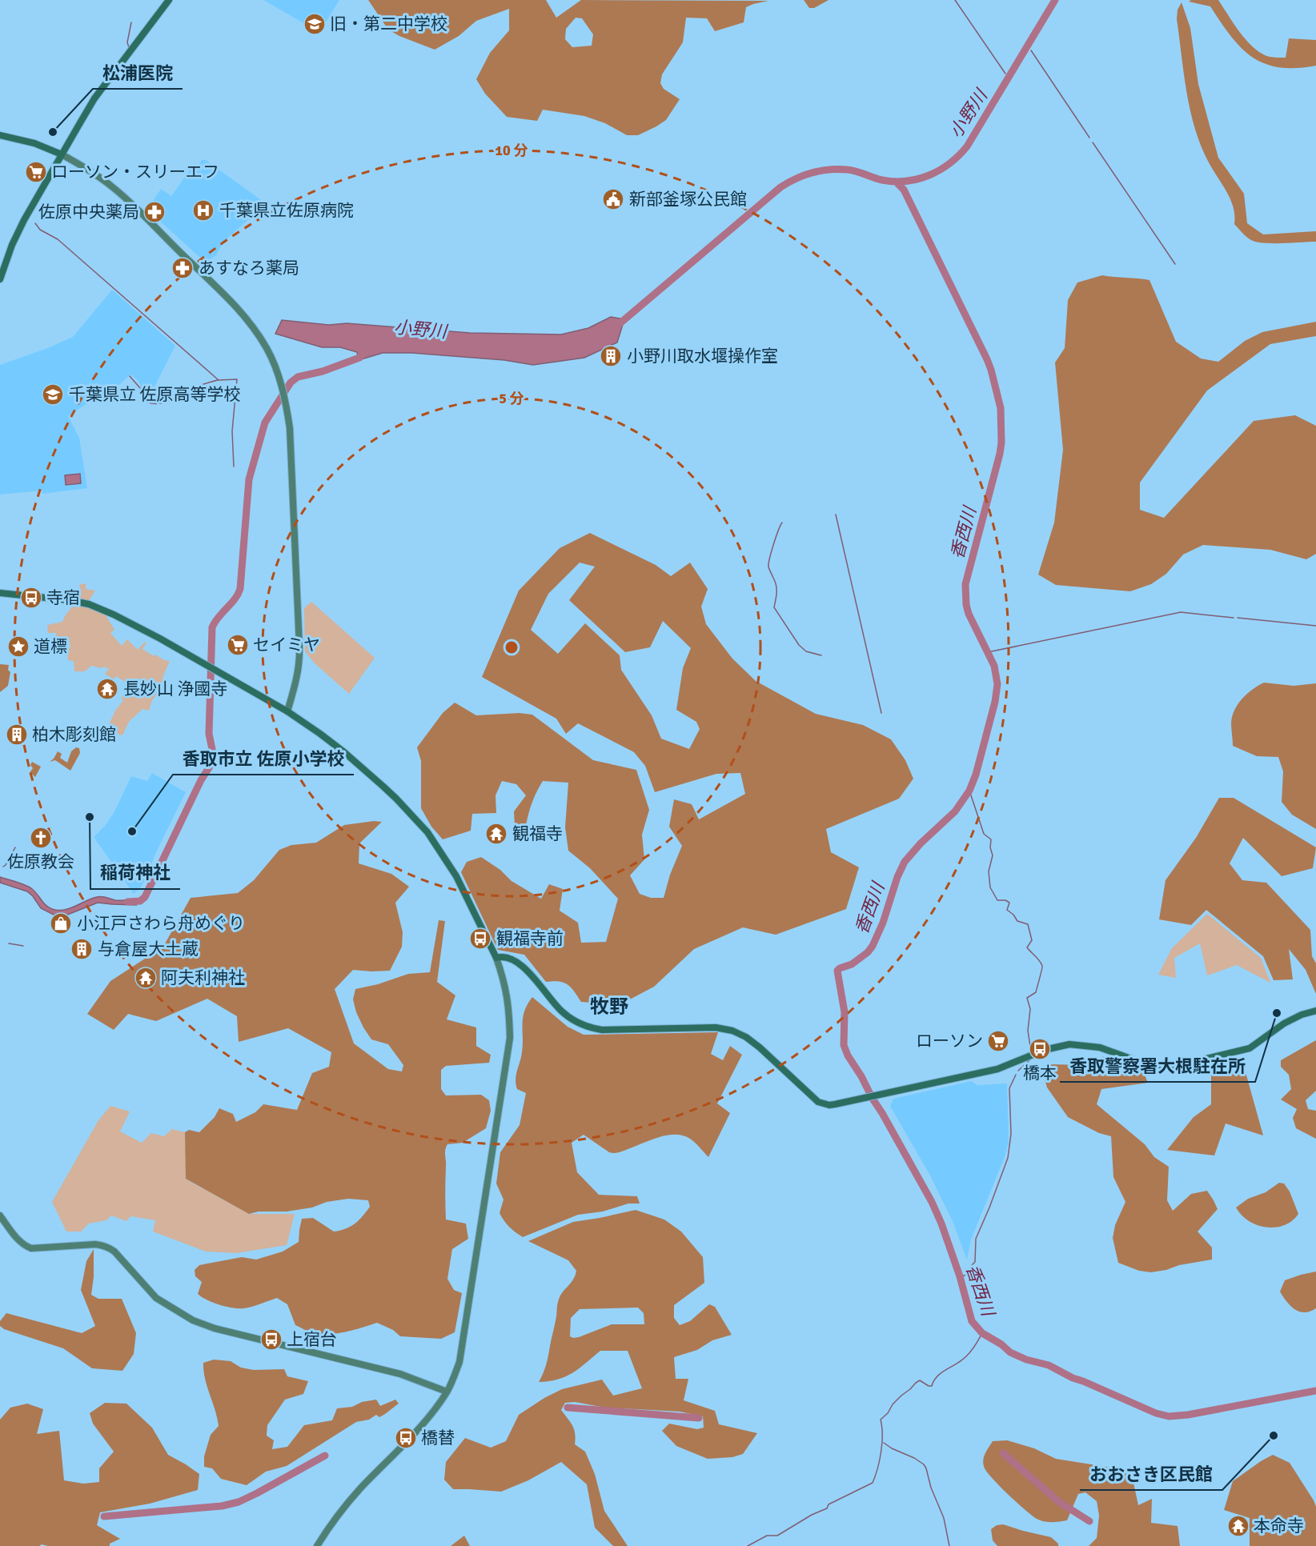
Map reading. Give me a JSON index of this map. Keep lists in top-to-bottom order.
{
  "districts": ["牧野"],
  "water": ["小野川", "香西川"],
  "places": {
    "school or university": ["旧・第二中学校", "千葉県立 佐原高等学校"],
    "other": [
      "松浦医院",
      "稲荷神社",
      "香取市立 佐原小学校",
      "香取警察署大根駐在所",
      "おおさき区民館"
    ],
    "supermarket": ["ローソン・スリーエフ", "セイミヤ", "ローソン"],
    "public building": ["新部釜塚公民館"],
    "hospital": ["千葉県立佐原病院"],
    "pharmacy": ["佐原中央薬局", "あすなろ薬局"],
    "building": ["小野川取水堰操作室", "柏木彫刻館", "与倉屋大土蔵"],
    "bus stop": [
      "寺宿",
      "観福寺前",
      "橋本",
      "上宿台",
      "橋替"
    ],
    "place": ["道標"],
    "temple": [
      "長妙山 浄國寺",
      "観福寺",
      "阿夫利神社",
      "本命寺"
    ],
    "church": ["佐原教会"],
    "shop": ["小江戸さわら舟めぐり"]
  },
  "rings": ["10 分", "5 分"]
}
